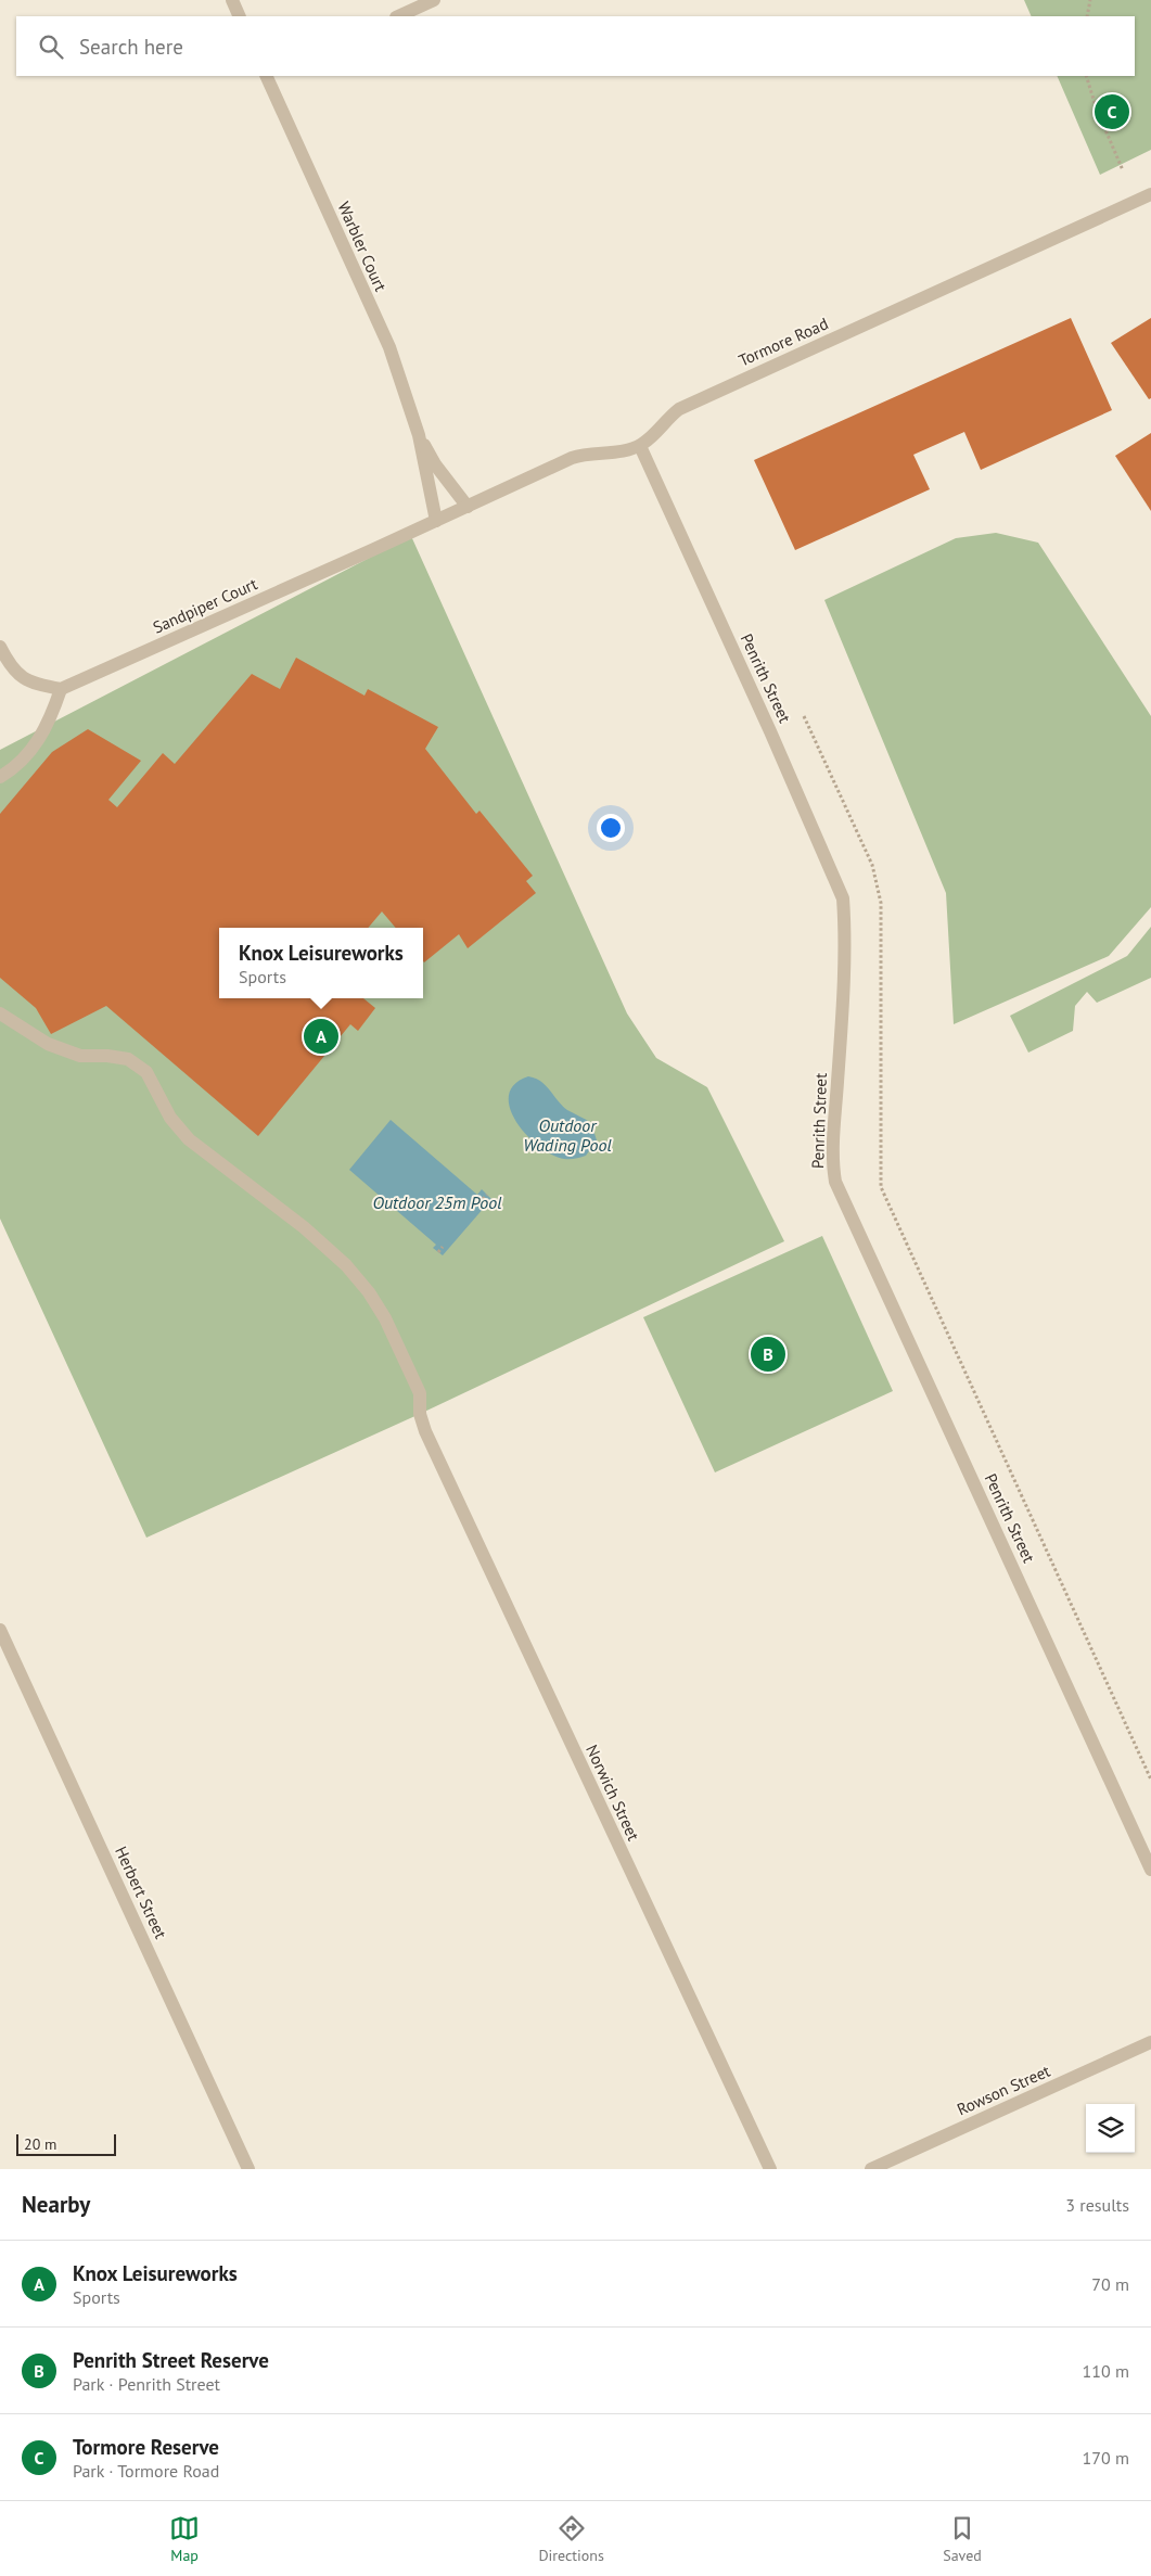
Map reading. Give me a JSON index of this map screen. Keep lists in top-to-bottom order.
{
  "streets": {
    "street": [
      "Warbler Court",
      "Tormore Road",
      "Sandpiper Court",
      "Penrith Street",
      "Norwich Street",
      "Herbert Street",
      "Rowson Street"
    ]
  },
  "crossings": [
    ["Warbler Court", "Tormore Road"],
    ["Warbler Court", "Sandpiper Court"],
    ["Tormore Road", "Sandpiper Court"],
    ["Tormore Road", "Penrith Street"]
  ],
  "water": ["Outdoor Wading Pool", "Outdoor 25m Pool"],
  "scale_bar": "20 m",
  "page": {
    "search": "Search here",
    "pins": ["C", "A", "B"],
    "popup": ["Knox Leisureworks", "Sports"],
    "scale": "20 m",
    "heading": ["Nearby", "3 results"],
    "list": [
      {
        "mark": "A",
        "name": "Knox Leisureworks",
        "note": "Sports",
        "value": "70 m"
      },
      {
        "mark": "B",
        "name": "Penrith Street Reserve",
        "note": "Park · Penrith Street",
        "value": "110 m"
      },
      {
        "mark": "C",
        "name": "Tormore Reserve",
        "note": "Park · Tormore Road",
        "value": "170 m"
      }
    ],
    "nav": ["Map", "Directions", "Saved"]
  }
}
